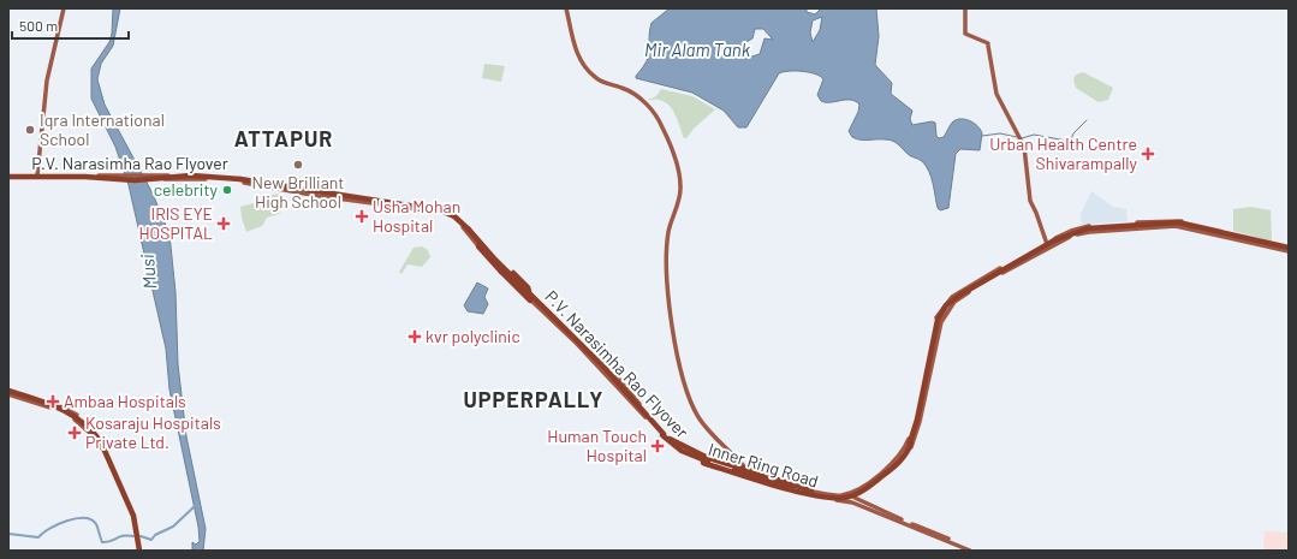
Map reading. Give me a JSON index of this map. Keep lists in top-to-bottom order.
{
  "streets": {
    "highway": ["P.V. Narasimha Rao Flyover"],
    "main road": ["Inner Ring Road"]
  },
  "crossings": [
    ["P.V. Narasimha Rao Flyover", "Inner Ring Road"]
  ],
  "districts": ["ATTAPUR", "UPPERPALLY"],
  "water": ["Mir Alam Tank", "Musi"],
  "places": {
    "other": ["Iqra International School", "New Brilliant High School", "celebrity"],
    "health": [
      "Urban Health Centre Shivarampally",
      "Usha Mohan Hospital",
      "IRIS EYE HOSPITAL",
      "kvr polyclinic",
      "Ambaa Hospitals",
      "Kosaraju Hospitals Private Ltd.",
      "Human Touch Hospital"
    ]
  },
  "scale_bar": "500 m"
}
